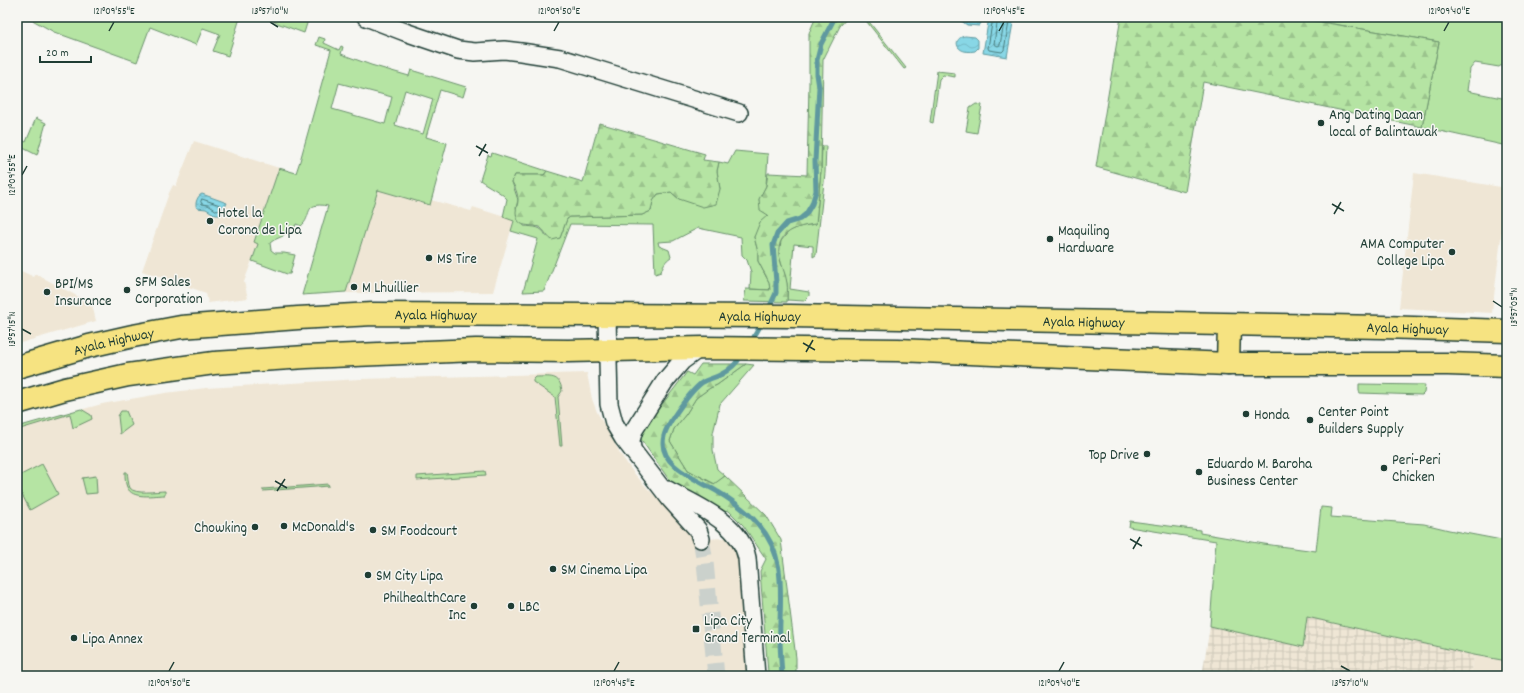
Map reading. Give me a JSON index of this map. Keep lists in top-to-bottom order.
{
  "streets": {
    "highway": ["Ayala Highway"]
  },
  "places": {
    "other": [
      "Ang Dating Daan local of Balintawak",
      "Hotel la Corona de Lipa",
      "Maquiling Hardware",
      "AMA Computer College Lipa",
      "MS Tire",
      "M Lhuillier",
      "SFM Sales Corporation",
      "BPI/MS Insurance",
      "Honda",
      "Center Point Builders Supply",
      "Top Drive",
      "Peri-Peri Chicken",
      "Eduardo M. Baroha Business Center",
      "McDonald's",
      "Chowking",
      "SM Foodcourt",
      "SM Cinema Lipa",
      "SM City Lipa",
      "PhilhealthCare Inc",
      "LBC",
      "Lipa Annex"
    ],
    "transit": ["Lipa City Grand Terminal"]
  },
  "scale_bar": "20 m",
  "coordinates": [
    "121°09'55\"E",
    "13°57'10\"N",
    "121°09'50\"E",
    "121°09'45\"E",
    "121°09'40\"E",
    "13°57'05\"N",
    "13°57'15\"N"
  ]
}
